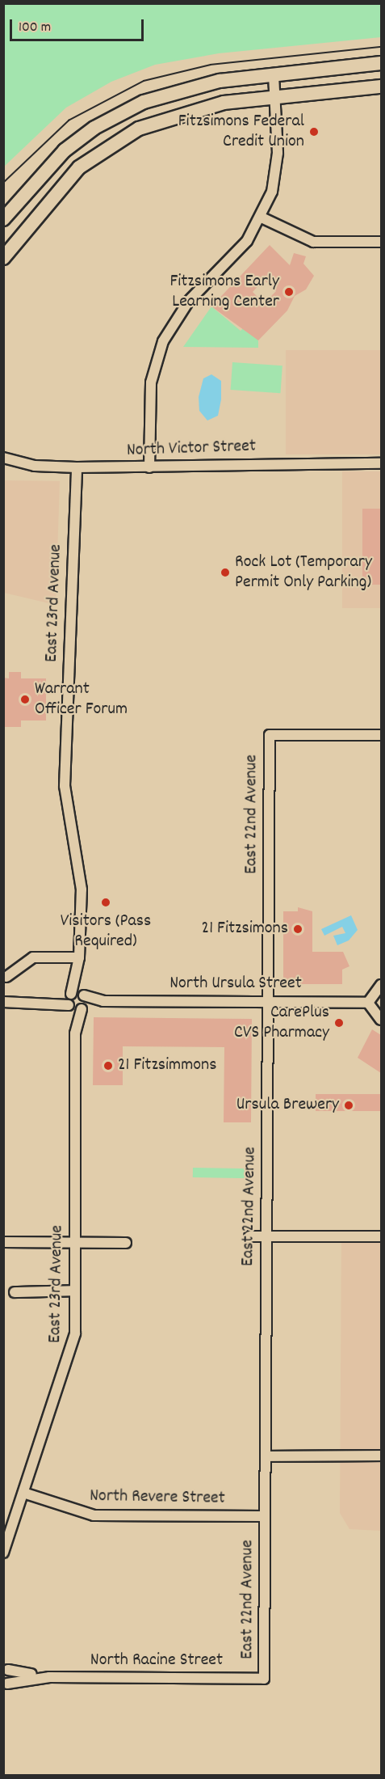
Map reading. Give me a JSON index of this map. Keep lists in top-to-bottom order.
{
  "streets": {
    "street": [
      "North Victor Street",
      "East 23rd Avenue",
      "East 22nd Avenue",
      "North Ursula Street",
      "North Revere Street",
      "North Racine Street"
    ]
  },
  "crossings": [
    ["North Victor Street", "East 23rd Avenue"],
    ["East 23rd Avenue", "North Ursula Street"],
    ["East 23rd Avenue", "North Revere Street"],
    ["East 22nd Avenue", "North Ursula Street"],
    ["East 22nd Avenue", "North Revere Street"],
    ["East 22nd Avenue", "North Racine Street"]
  ],
  "places": [
    "Fitzsimons Federal Credit Union",
    "Fitzsimons Early Learning Center",
    "Rock Lot (Temporary Permit Only Parking)",
    "Warrant Officer Forum",
    "Visitors (Pass Required)",
    "21 Fitzsimons",
    "CarePlus CVS Pharmacy",
    "21 Fitzsimmons",
    "Ursula Brewery"
  ],
  "scale_bar": "100 m"
}
